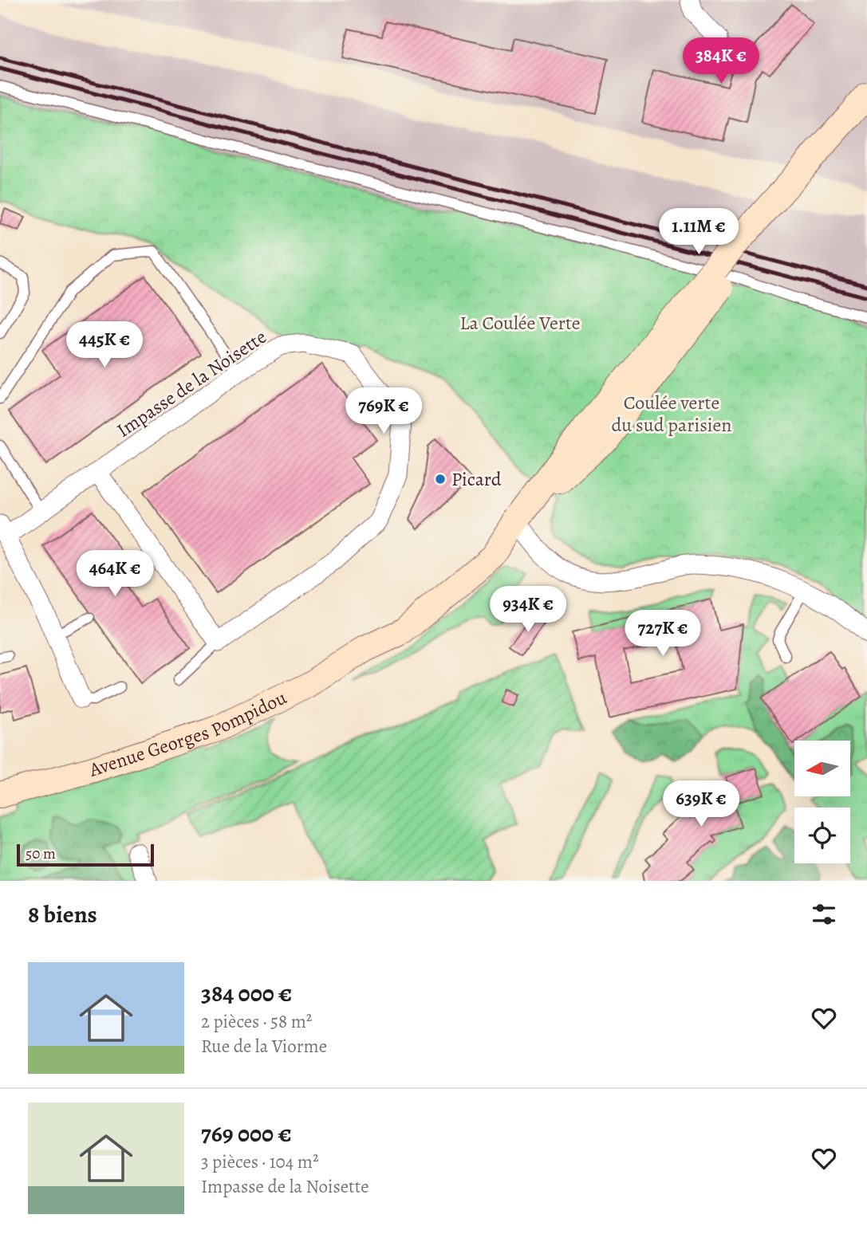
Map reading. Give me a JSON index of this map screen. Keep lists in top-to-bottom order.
{
  "streets": {
    "main road": ["Avenue Georges Pompidou"],
    "street": ["Impasse de la Noisette"]
  },
  "parks": ["La Coulée Verte", "Coulée verte du sud parisien"],
  "places": ["Picard"],
  "scale_bar": "50 m",
  "north": "left",
  "page": {
    "price": [
      "384K €",
      "1.11M €",
      "445K €",
      "769K €",
      "464K €",
      "934K €",
      "727K €",
      "639K €"
    ],
    "scale": "50 m",
    "heading": "8 biens",
    "list": [
      {
        "name": "384 000 €",
        "note": "2 pièces · 58 m² · Rue de la Viorme"
      },
      {
        "name": "769 000 €",
        "note": "3 pièces · 104 m² · Impasse de la Noisette"
      }
    ]
  }
}
